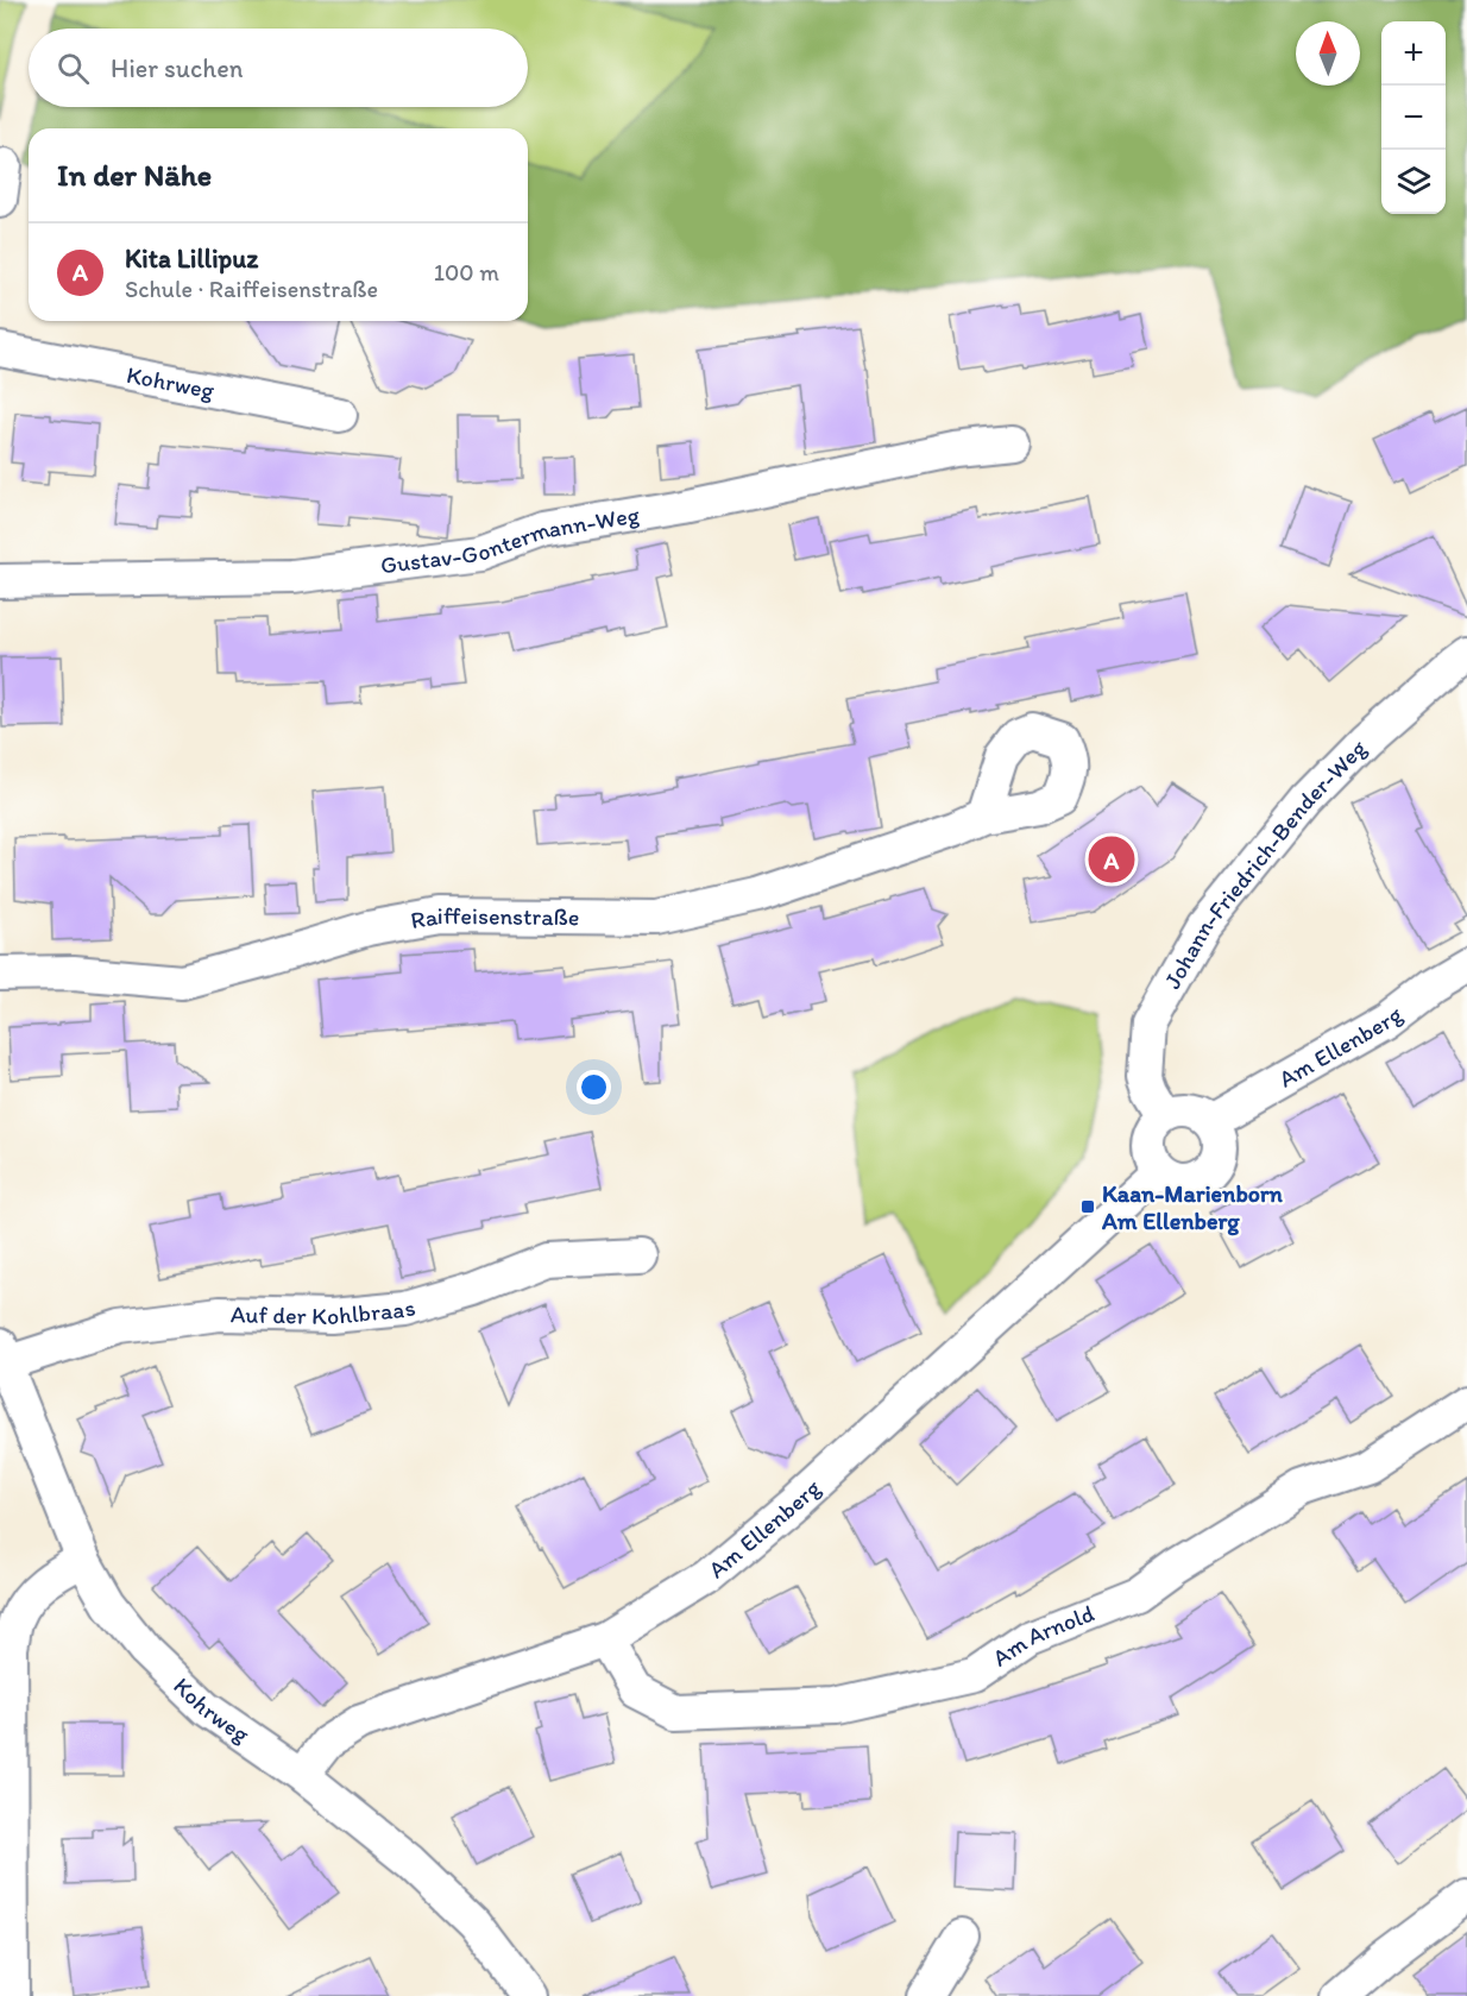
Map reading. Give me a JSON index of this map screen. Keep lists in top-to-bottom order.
{
  "streets": {
    "street": [
      "Kohrweg",
      "Gustav-Gontermann-Weg",
      "Johann-Friedrich-Bender-Weg",
      "Raiffeisenstraße",
      "Am Ellenberg",
      "Auf der Kohlbraas",
      "Am Arnold"
    ]
  },
  "crossings": [
    ["Kohrweg", "Am Ellenberg"],
    ["Kohrweg", "Auf der Kohlbraas"],
    ["Johann-Friedrich-Bender-Weg", "Am Ellenberg"],
    ["Am Ellenberg", "Am Arnold"]
  ],
  "places": {
    "transit": ["Kaan-Marienborn Am Ellenberg"]
  },
  "north": "top",
  "page": {
    "map_buttons": ["+", "−"],
    "search": "Hier suchen",
    "heading": "In der Nähe",
    "list": [
      {
        "mark": "A",
        "name": "Kita Lillipuz",
        "note": "Schule · Raiffeisenstraße",
        "value": "100 m"
      }
    ],
    "pins": "A"
  }
}
